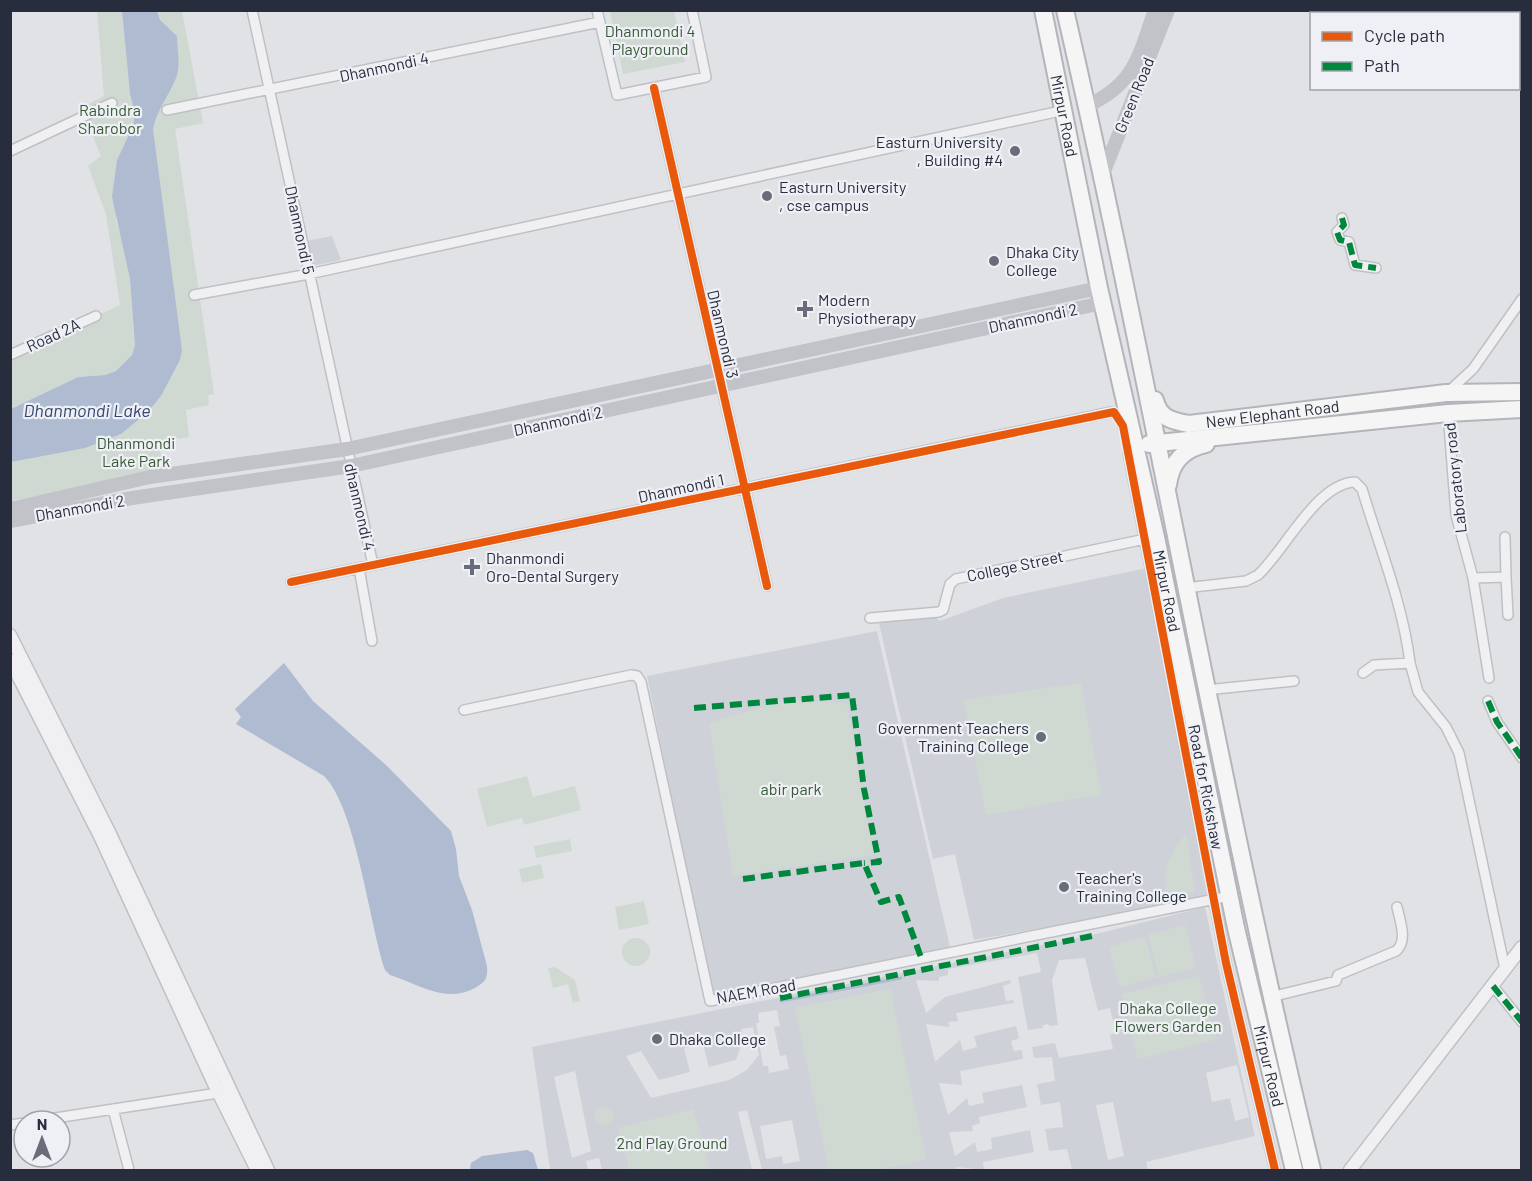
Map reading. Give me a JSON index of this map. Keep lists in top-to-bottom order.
{
  "streets": {
    "highway": ["Mirpur Road", "New Elephant Road"],
    "main road": ["Green Road", "Dhanmondi 2"],
    "street": [
      "Dhanmondi 4",
      "Dhanmondi 5",
      "Dhanmondi 3",
      "Road 2A",
      "Laboratory road",
      "Dhanmondi 1",
      "dhanmondi 4",
      "College Street",
      "NAEM Road"
    ],
    "cycle path": ["Road for Rickshaw"]
  },
  "crossings": [
    ["Dhanmondi 4", "Dhanmondi 5"],
    ["Green Road", "Mirpur Road"],
    ["Mirpur Road", "Dhanmondi 2"],
    ["Mirpur Road", "New Elephant Road"],
    ["Mirpur Road", "Dhanmondi 1"],
    ["Mirpur Road", "College Street"],
    ["Mirpur Road", "NAEM Road"],
    ["Dhanmondi 5", "Dhanmondi 2"],
    ["Dhanmondi 5", "dhanmondi 4"],
    ["Dhanmondi 2", "Dhanmondi 3"],
    ["Dhanmondi 2", "dhanmondi 4"],
    ["Dhanmondi 3", "Dhanmondi 1"],
    ["New Elephant Road", "Laboratory road"],
    ["Dhanmondi 1", "dhanmondi 4"],
    ["Dhanmondi 1", "College Street"]
  ],
  "water": ["Dhanmondi Lake"],
  "parks": [
    "Dhanmondi 4 Playground",
    "Rabindra Sharobor",
    "Dhanmondi Lake Park",
    "abir park",
    "Dhaka College Flowers Garden",
    "2nd Play Ground"
  ],
  "places": {
    "other": [
      "Easturn University , Building #4",
      "Easturn University , cse campus",
      "Dhaka City College",
      "Government Teachers Training College",
      "Teacher's Training College",
      "Dhaka College"
    ],
    "health": ["Modern Physiotherapy", "Dhanmondi Oro-Dental Surgery"]
  },
  "legend": ["Cycle path", "Path"],
  "north": "top"
}
